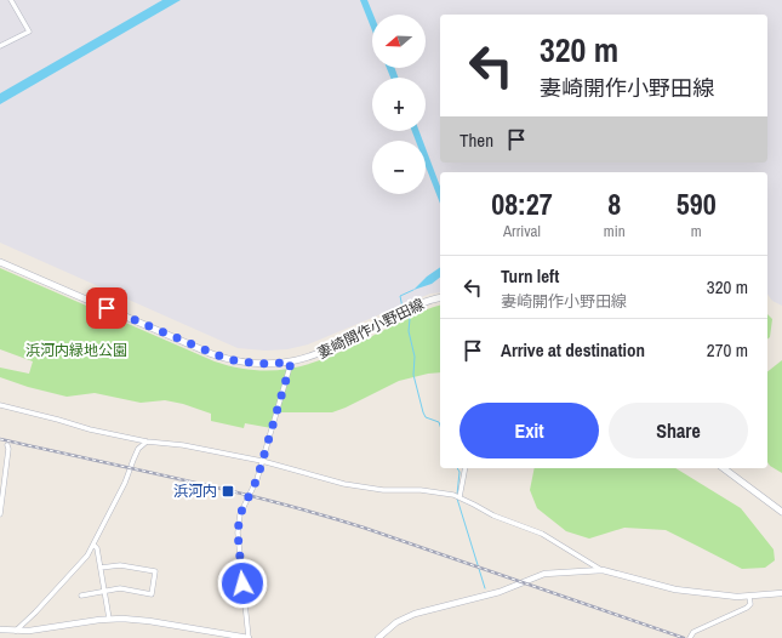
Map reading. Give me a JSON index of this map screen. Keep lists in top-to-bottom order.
{
  "streets": {
    "main road": ["妻崎開作小野田線"]
  },
  "parks": ["浜河内緑地公園"],
  "places": {
    "transit": ["浜河内"]
  },
  "north": "left",
  "page": {
    "map_buttons": ["+", "−"],
    "turn": ["320 m", "妻崎開作小野田線"],
    "then": "Then",
    "eta": [
      "08:27",
      "Arrival",
      "8",
      "min",
      "590",
      "m"
    ],
    "list": [
      {
        "name": "Turn left",
        "note": "妻崎開作小野田線",
        "value": "320 m"
      },
      {
        "name": "Arrive at destination",
        "value": "270 m"
      }
    ],
    "buttons": ["Exit", "Share"]
  }
}
